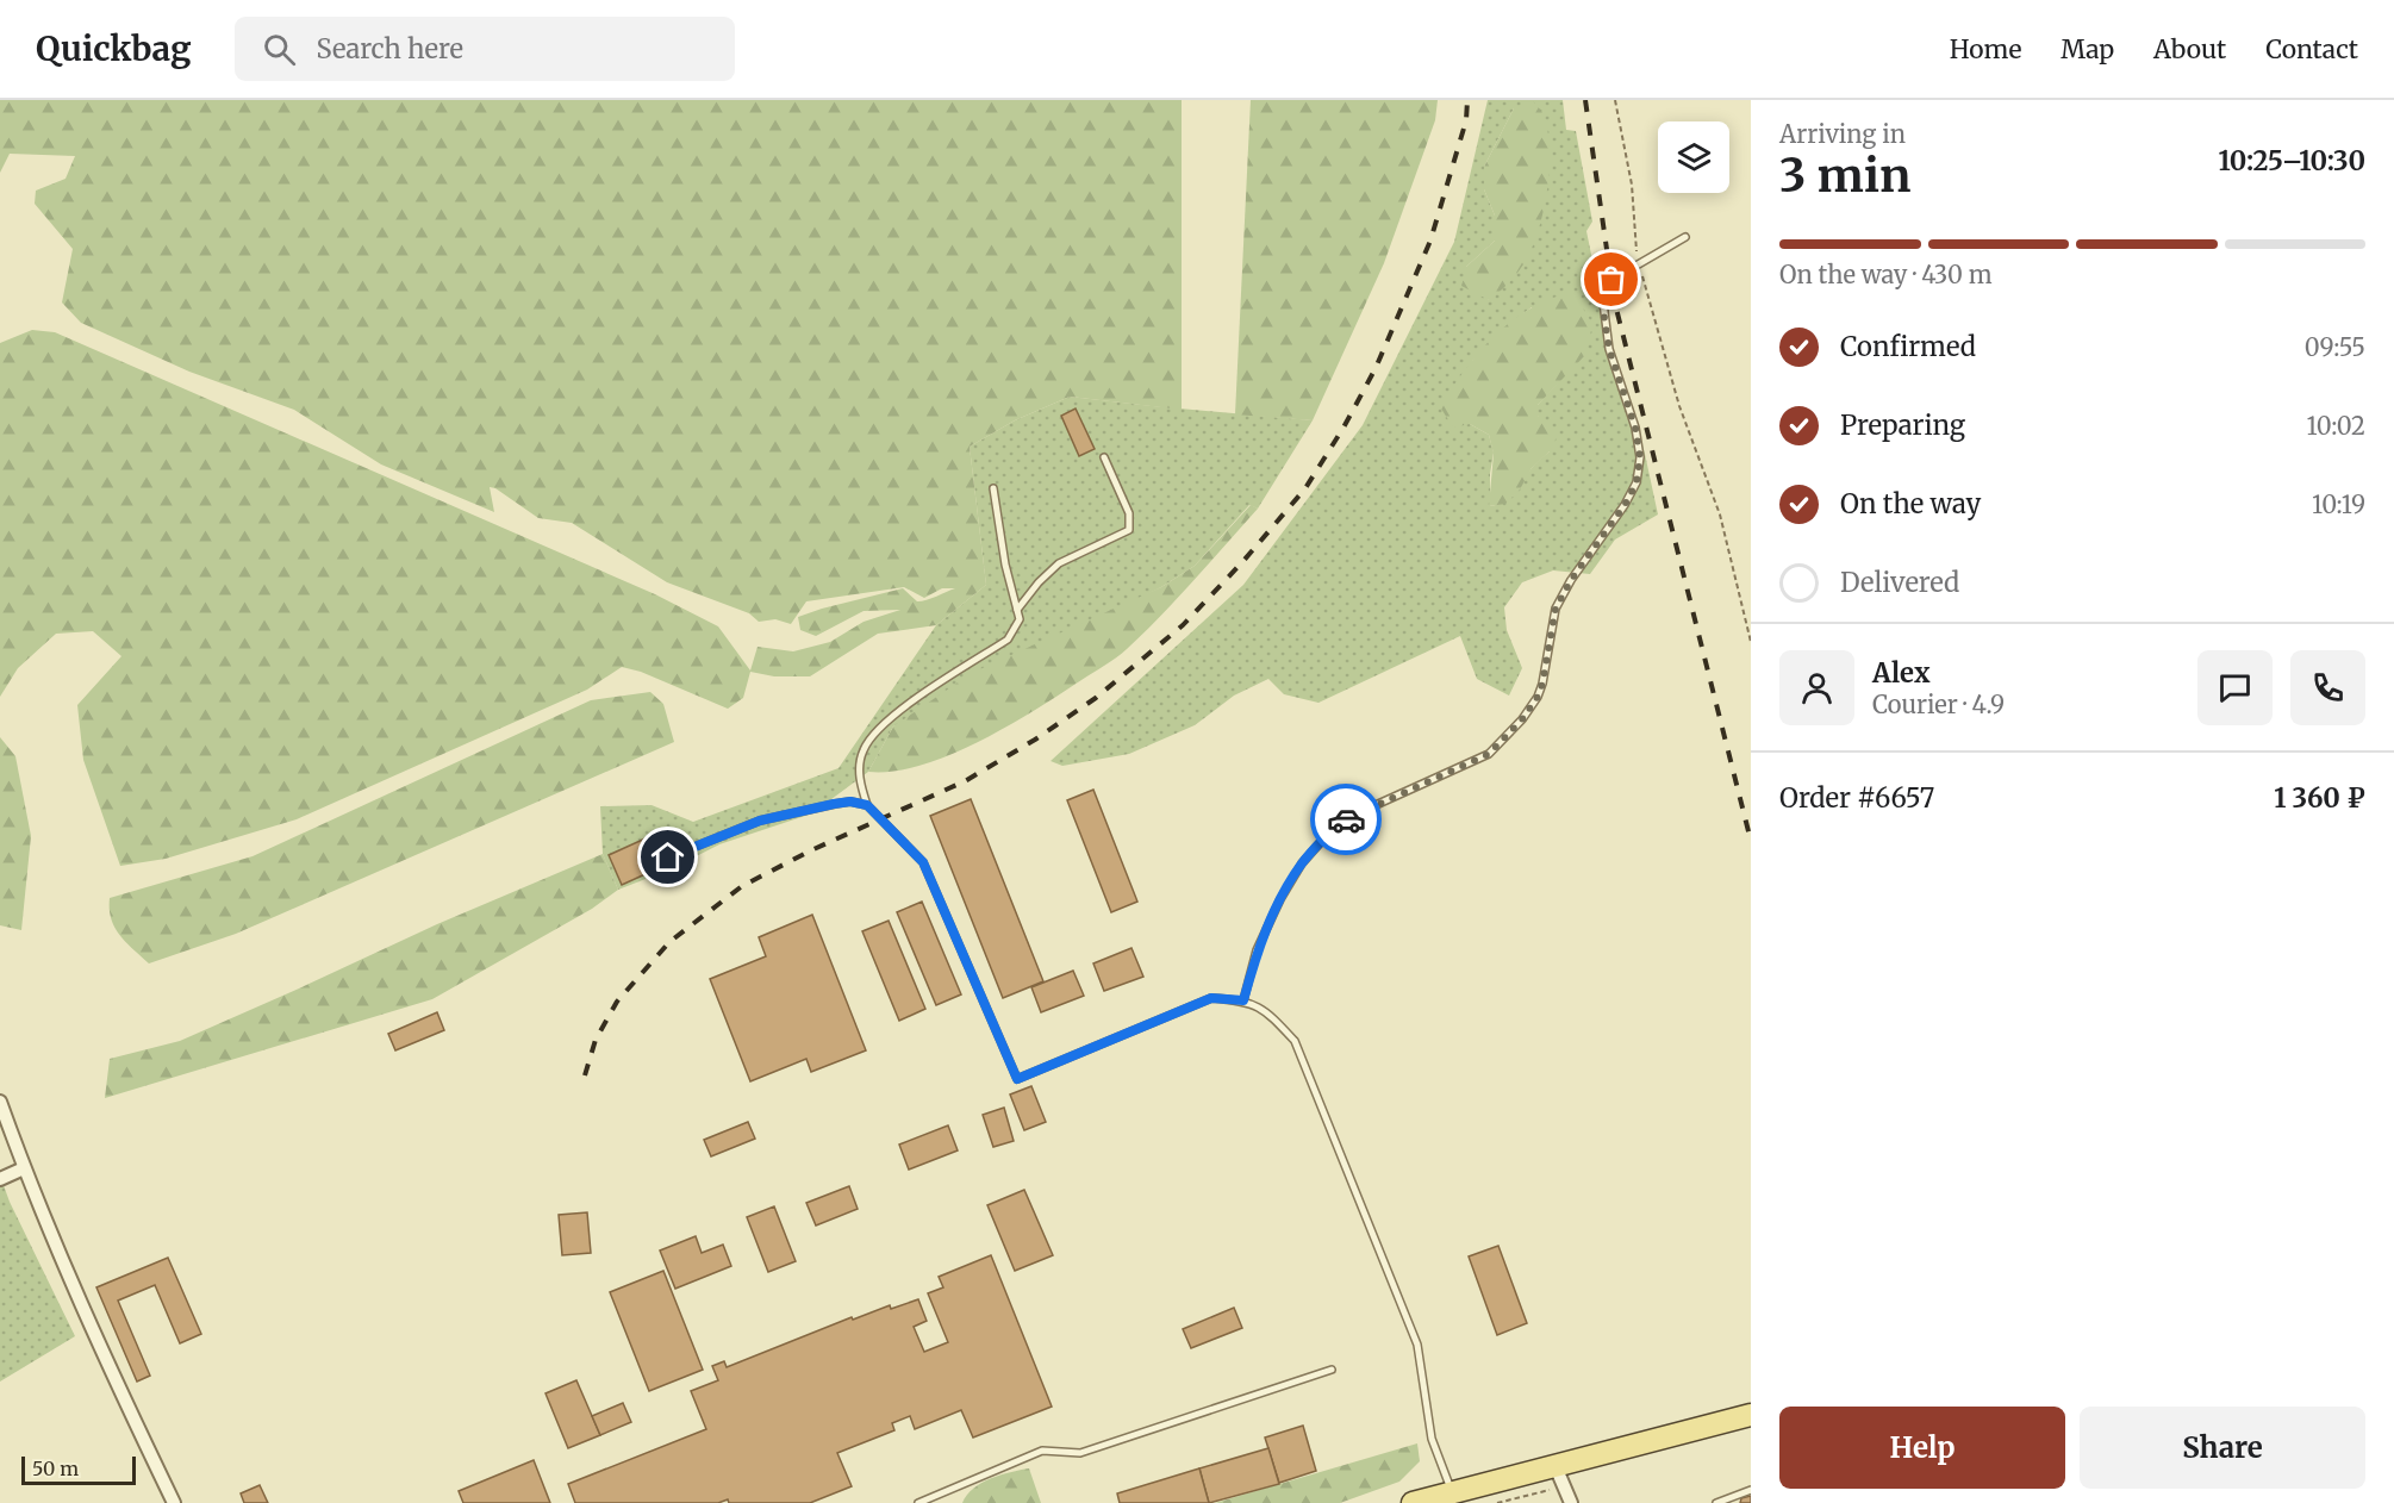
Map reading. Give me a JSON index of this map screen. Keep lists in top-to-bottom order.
{
  "scale_bar": "50 m",
  "page": {
    "header": "Quickbag",
    "search": "Search here",
    "nav": [
      "Home",
      "Map",
      "About",
      "Contact"
    ],
    "heading": ["3 min", "Arriving in", "10:25–10:30"],
    "panel": [
      "Alex",
      "Courier · 4.9",
      "Order #6657",
      "1 360 ₽"
    ],
    "bar": "On the way · 430 m",
    "list": [
      ["Confirmed", "09:55"],
      ["Preparing", "10:02"],
      ["On the way", "10:19"],
      "Delivered"
    ],
    "buttons": ["Help", "Share"],
    "scale": "50 m"
  }
}
